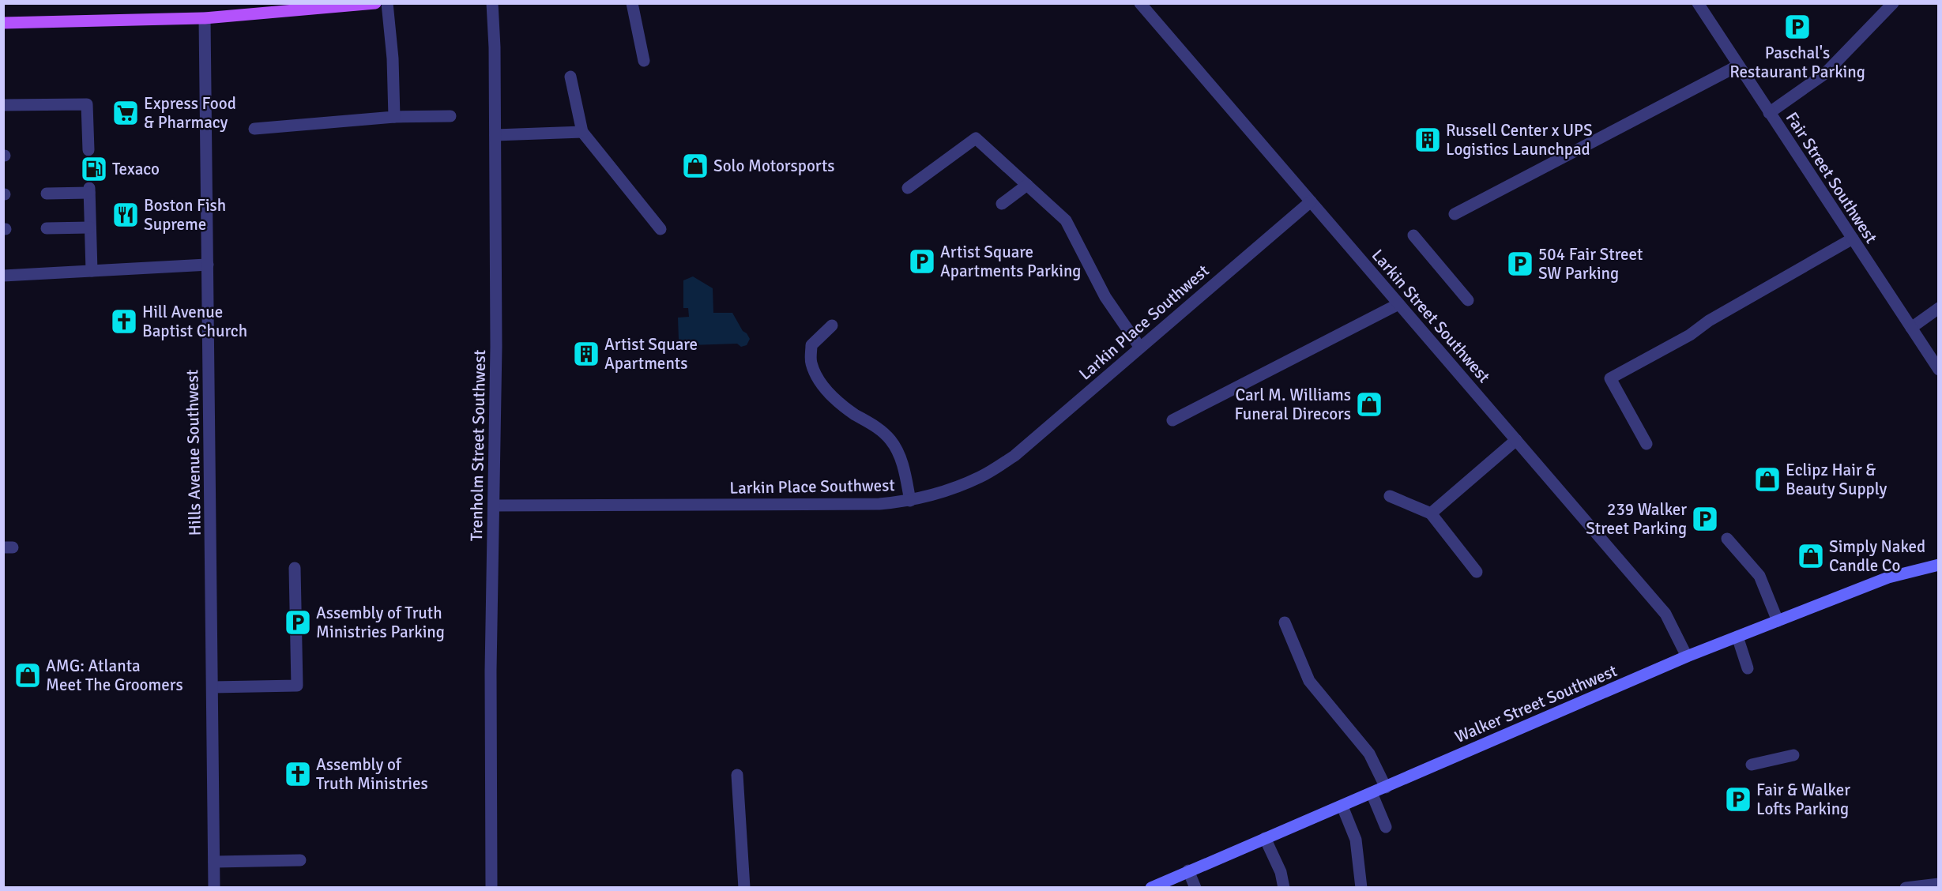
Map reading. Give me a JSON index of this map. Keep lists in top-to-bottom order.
{
  "streets": {
    "street": [
      "Fair Street Southwest",
      "Larkin Street Southwest",
      "Larkin Place Southwest",
      "Trenholm Street Southwest",
      "Hills Avenue Southwest",
      "Walker Street Southwest"
    ]
  },
  "crossings": [
    ["Larkin Street Southwest", "Larkin Place Southwest"],
    ["Larkin Street Southwest", "Walker Street Southwest"],
    ["Larkin Place Southwest", "Trenholm Street Southwest"]
  ],
  "places": {
    "parking": [
      "Paschal's Restaurant Parking",
      "Artist Square Apartments Parking",
      "504 Fair Street SW Parking",
      "239 Walker Street Parking",
      "Assembly of Truth Ministries Parking",
      "Fair & Walker Lofts Parking"
    ],
    "supermarket": ["Express Food & Pharmacy"],
    "building": ["Russell Center x UPS Logistics Launchpad", "Artist Square Apartments"],
    "shop": [
      "Solo Motorsports",
      "Carl M. Williams Funeral Direcors",
      "Eclipz Hair & Beauty Supply",
      "Simply Naked Candle Co",
      "AMG: Atlanta Meet The Groomers"
    ],
    "fuel station": ["Texaco"],
    "restaurant": ["Boston Fish Supreme"],
    "church": ["Hill Avenue Baptist Church", "Assembly of Truth Ministries"]
  }
}
